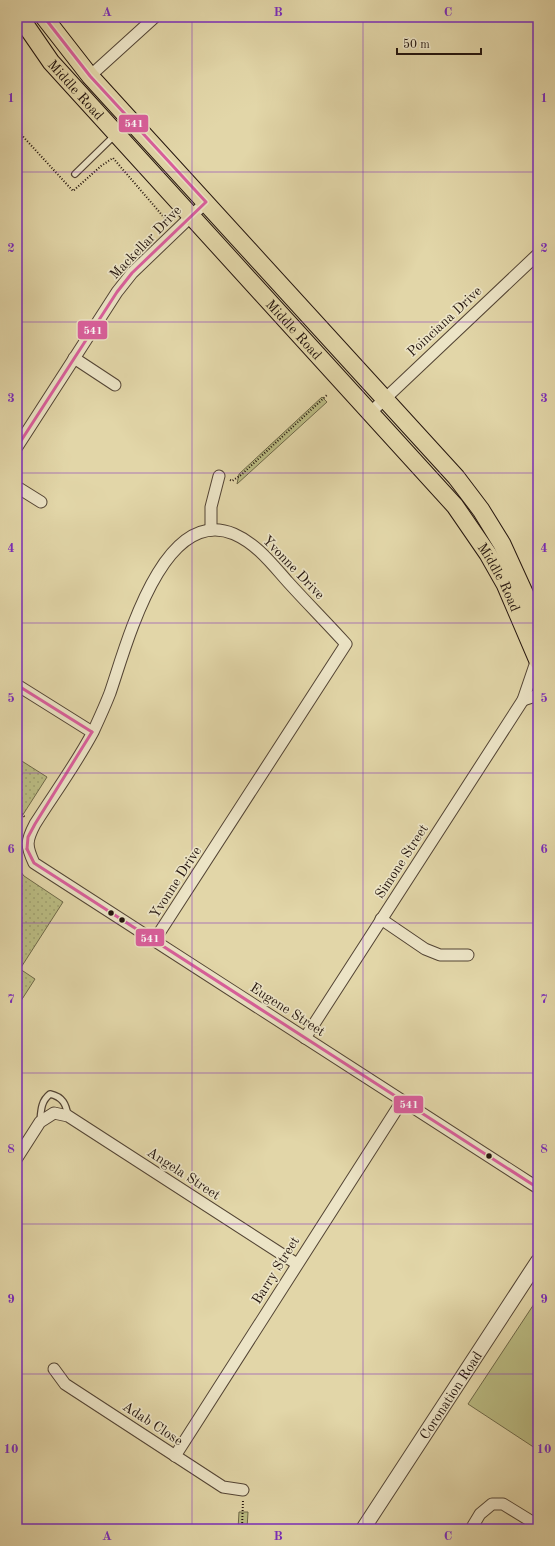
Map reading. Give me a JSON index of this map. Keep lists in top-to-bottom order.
{
  "streets": {
    "main road": ["Middle Road"],
    "street": [
      "Mackellar Drive",
      "Poinciana Drive",
      "Yvonne Drive",
      "Simone Street",
      "Eugene Street",
      "Angela Street",
      "Barry Street",
      "Coronation Road",
      "Adab Close"
    ]
  },
  "crossings": [
    ["Middle Road", "Mackellar Drive"],
    ["Middle Road", "Poinciana Drive"],
    ["Middle Road", "Simone Street"],
    ["Yvonne Drive", "Eugene Street"],
    ["Simone Street", "Eugene Street"],
    ["Eugene Street", "Barry Street"],
    ["Angela Street", "Barry Street"],
    ["Barry Street", "Adab Close"]
  ],
  "lines": ["transit line 541"],
  "scale_bar": "50 m",
  "grid": {
    "columns": ["A", "B", "C"],
    "rows": [
      "1",
      "2",
      "3",
      "4",
      "5",
      "6",
      "7",
      "8",
      "9",
      "10"
    ]
  }
}
